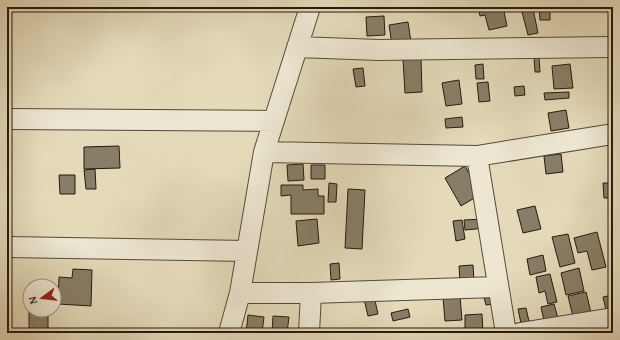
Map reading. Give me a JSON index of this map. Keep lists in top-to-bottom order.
{
  "north": "left"
}
